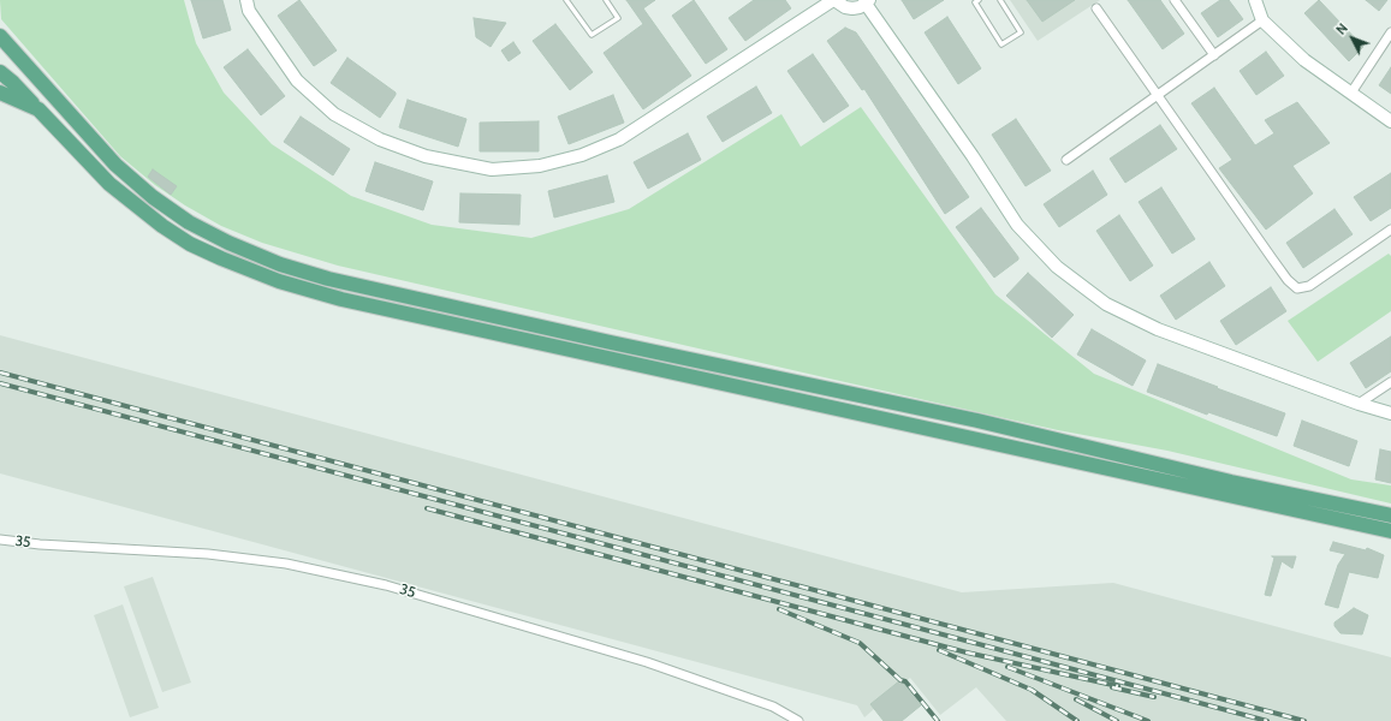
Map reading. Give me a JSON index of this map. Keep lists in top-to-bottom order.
{
  "streets": {
    "street": ["35"]
  },
  "north": "top left"
}
